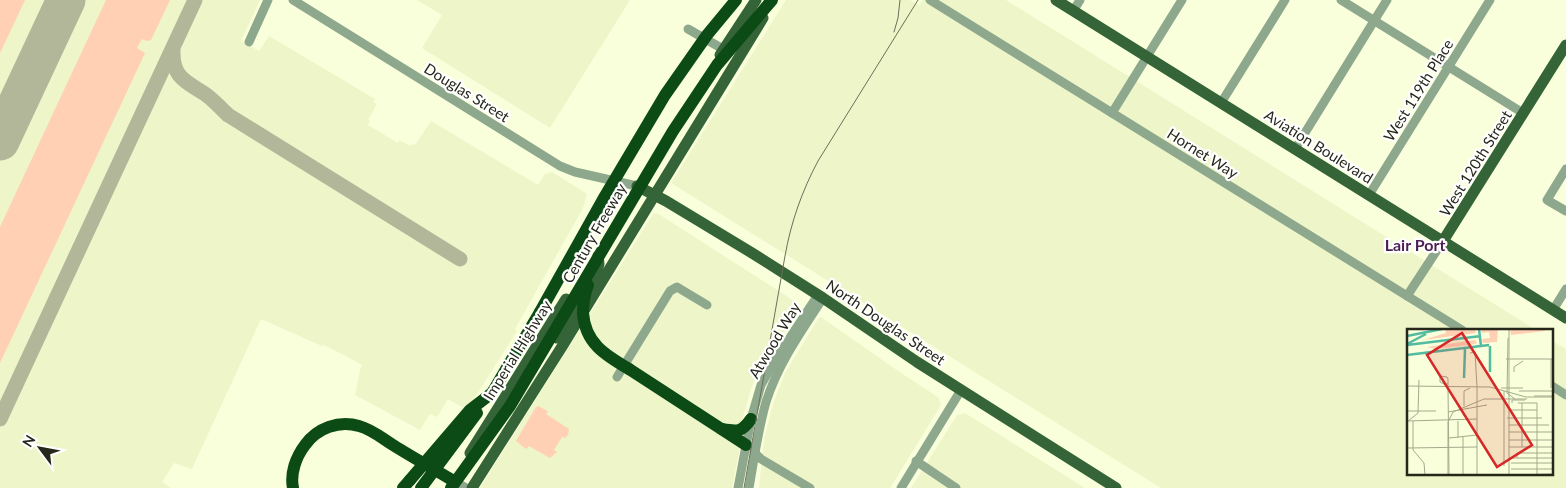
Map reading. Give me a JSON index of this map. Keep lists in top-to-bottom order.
{
  "streets": {
    "highway": ["Century Freeway"],
    "main road": [
      "Aviation Boulevard",
      "West 120th Street",
      "North Douglas Street",
      "Imperial Highway"
    ],
    "street": [
      "West 119th Place",
      "Douglas Street",
      "Hornet Way",
      "Atwood Way"
    ]
  },
  "crossings": [
    ["West 119th Place", "Aviation Boulevard"],
    ["Douglas Street", "North Douglas Street"],
    ["Douglas Street", "Imperial Highway"],
    ["Aviation Boulevard", "West 120th Street"],
    ["Hornet Way", "West 120th Street"],
    ["Century Freeway", "Imperial Highway"],
    ["North Douglas Street", "Atwood Way"],
    ["North Douglas Street", "Imperial Highway"]
  ],
  "districts": ["Lair Port"],
  "north": "top left"
}
